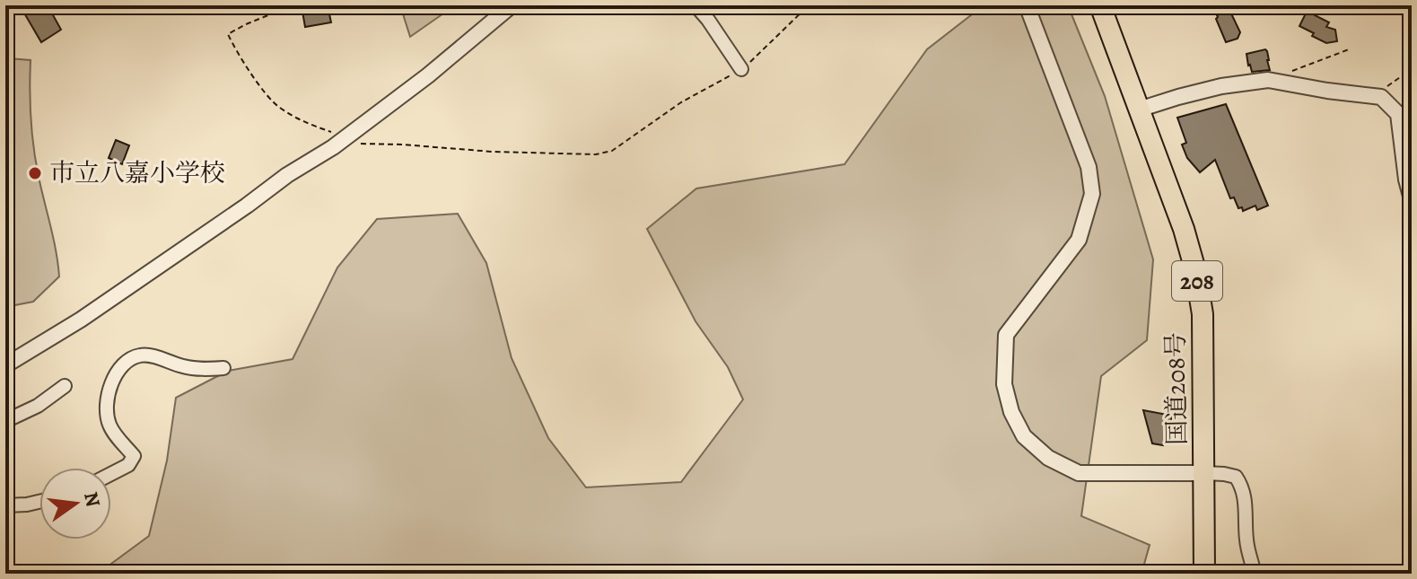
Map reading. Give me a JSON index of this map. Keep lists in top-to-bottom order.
{
  "streets": {
    "highway": ["208", "国道208号"]
  },
  "places": ["市立八嘉小学校"],
  "north": "right"
}
